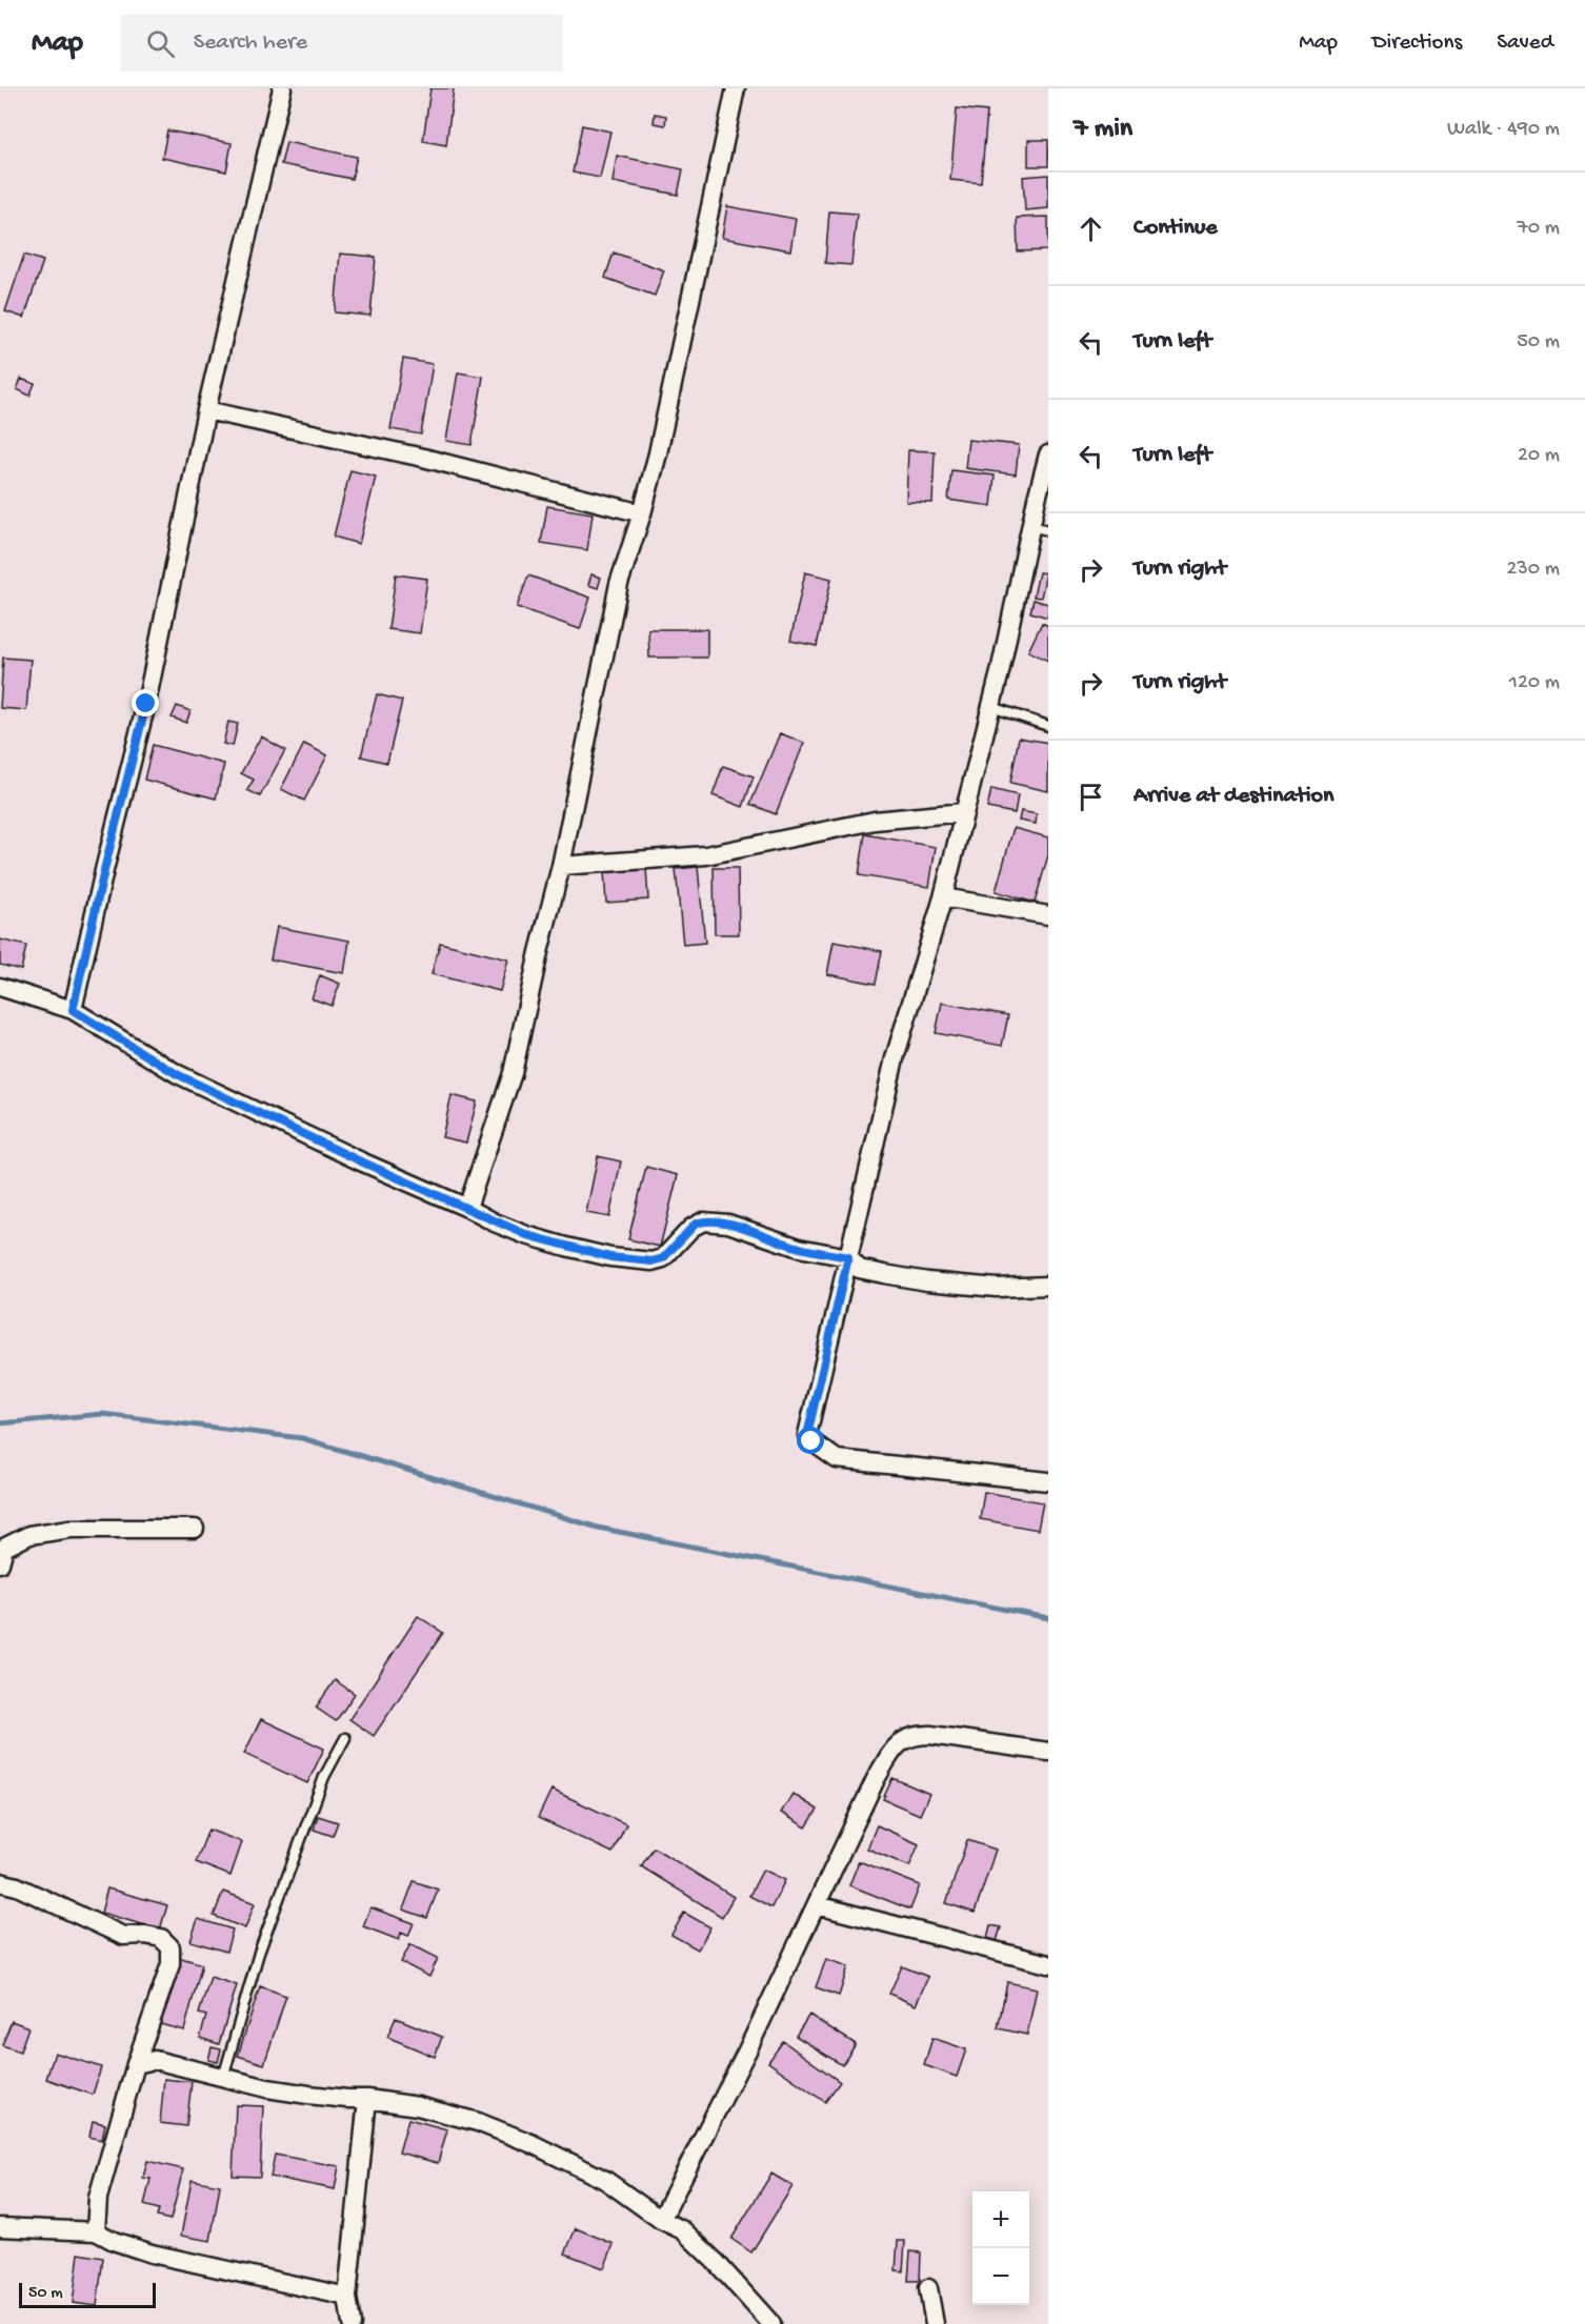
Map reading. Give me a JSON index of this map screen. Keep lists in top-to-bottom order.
{
  "scale_bar": "50 m",
  "page": {
    "header": "Map",
    "search": "Search here",
    "nav": ["Map", "Directions", "Saved"],
    "heading": ["7 min", "Walk · 490 m"],
    "list": [
      ["Continue", "70 m"],
      ["Turn left", "50 m"],
      ["Turn left", "20 m"],
      ["Turn right", "230 m"],
      ["Turn right", "120 m"],
      "Arrive at destination"
    ],
    "map_buttons": ["+", "−"],
    "scale": "50 m"
  }
}
